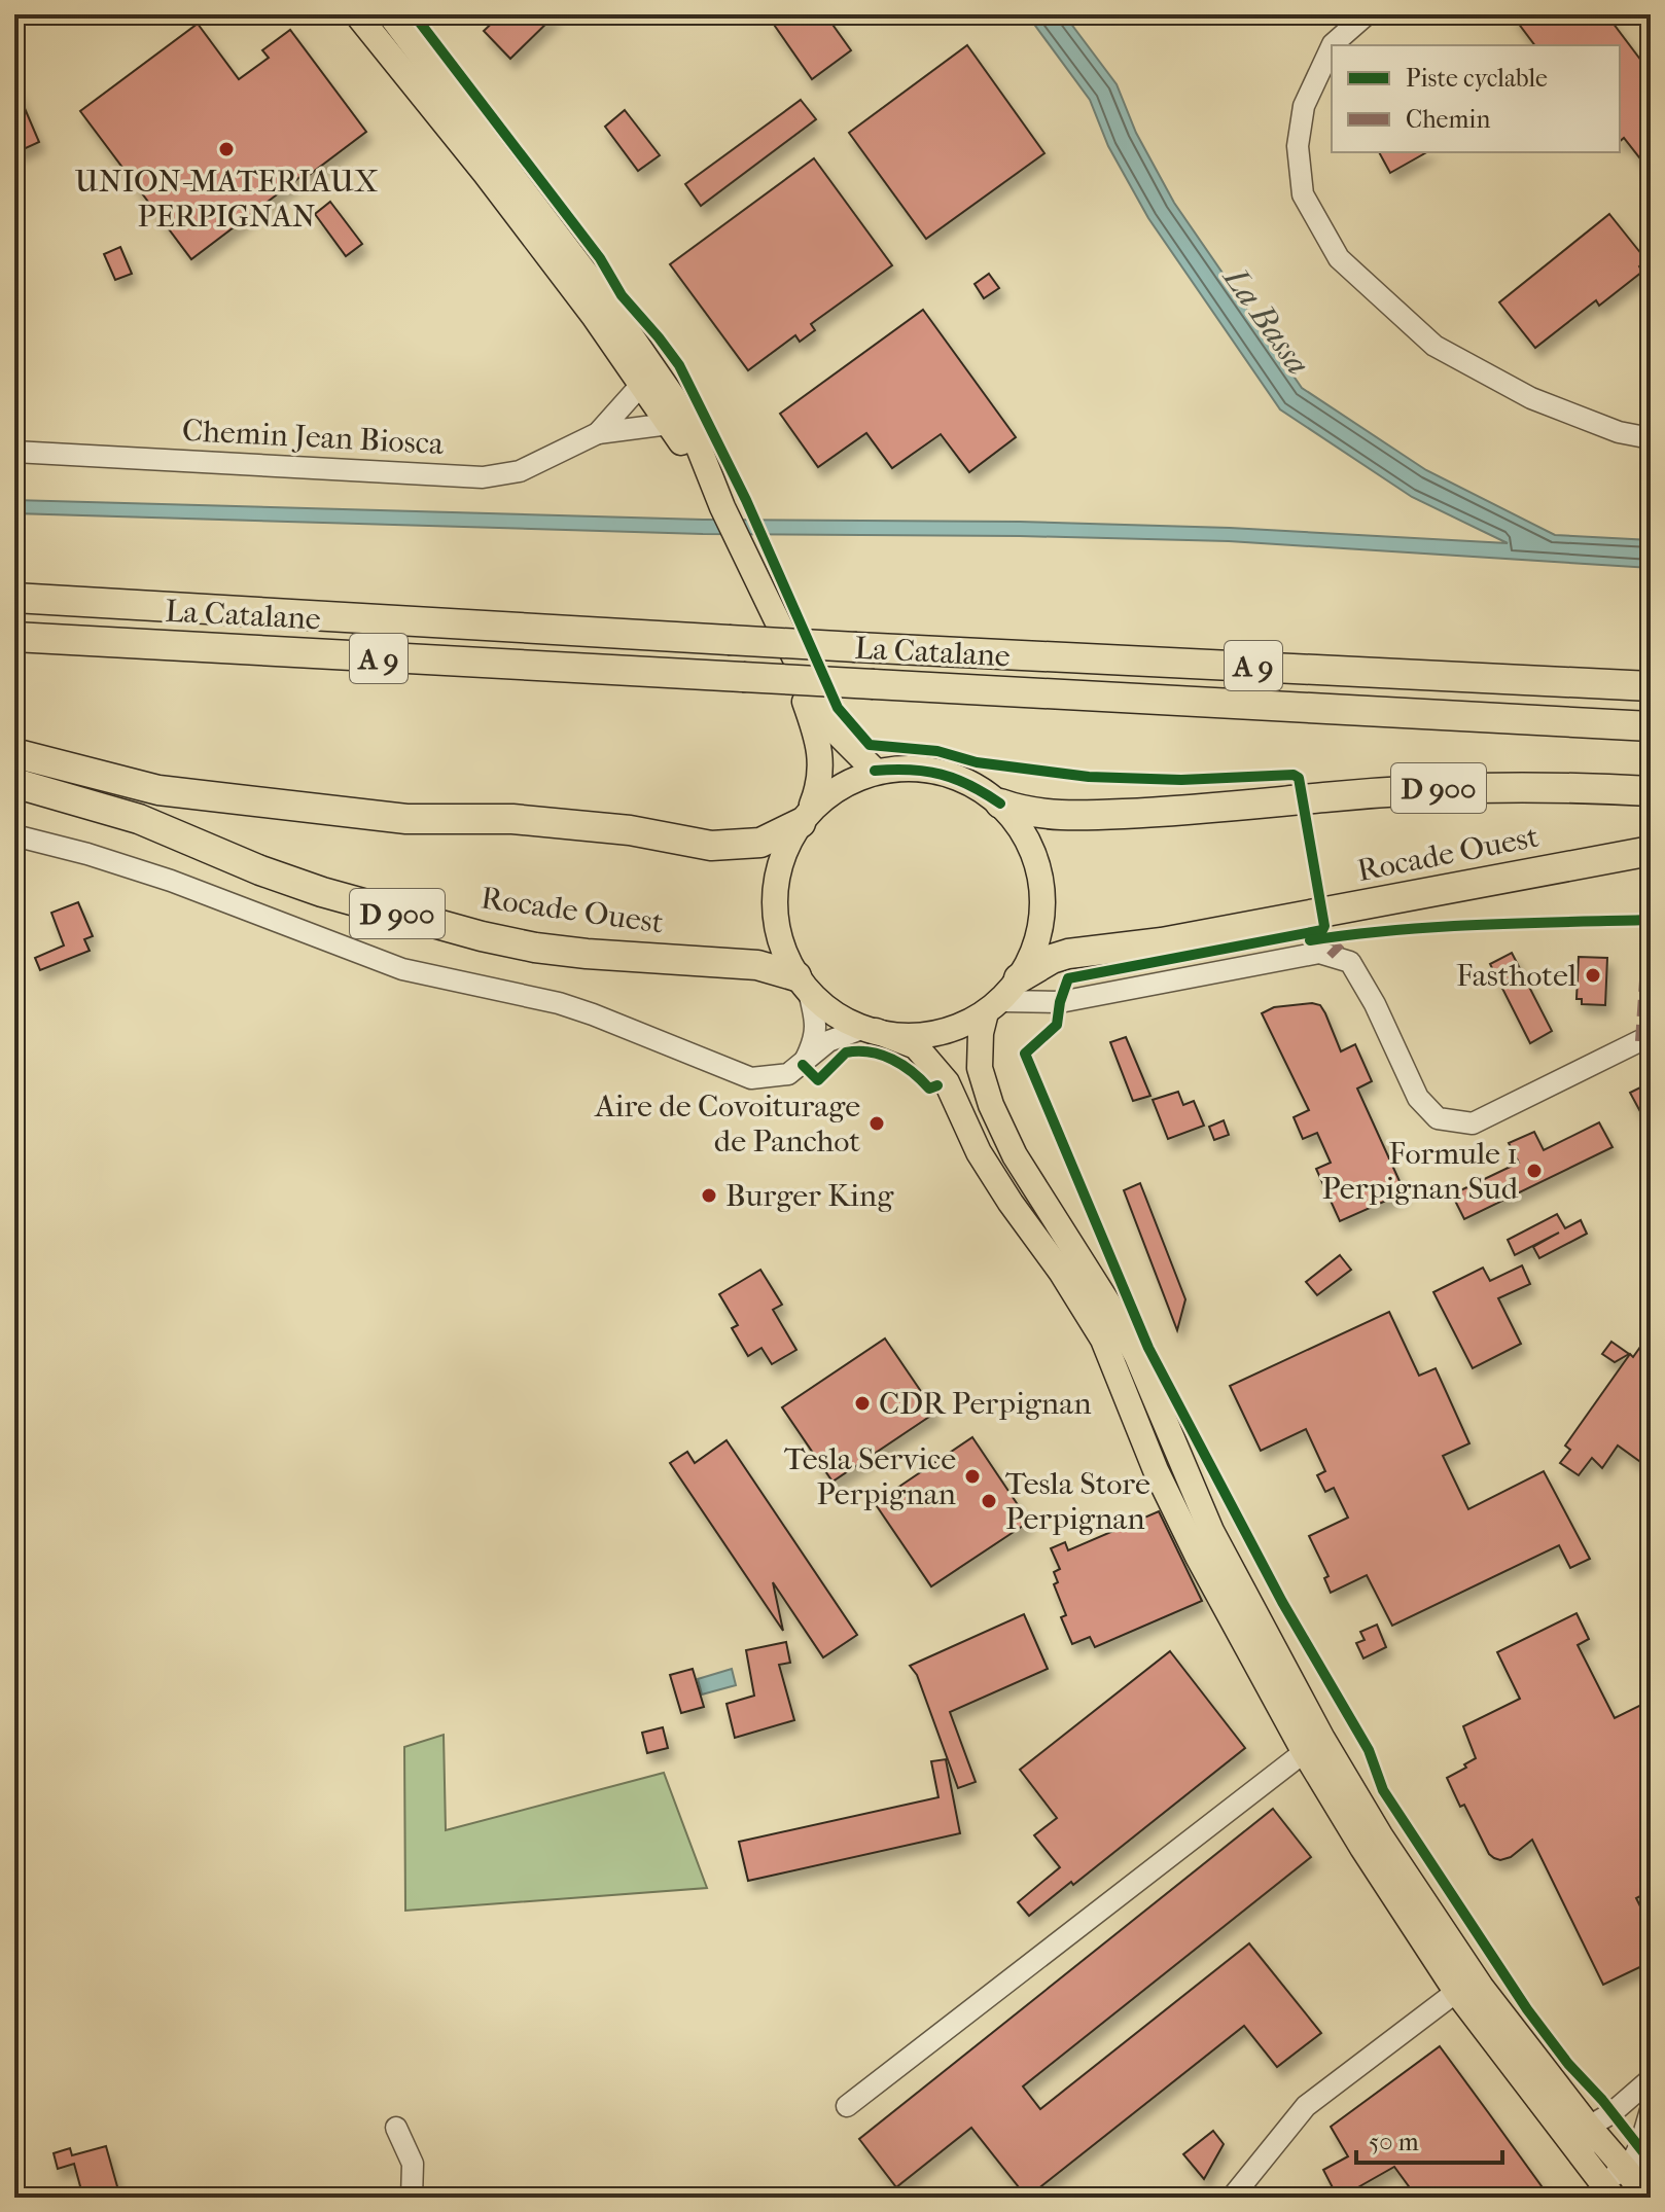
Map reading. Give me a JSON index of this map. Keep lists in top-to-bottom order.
{
  "streets": {
    "highway": [
      "La Catalane",
      "A 9",
      "D 900",
      "Rocade Ouest"
    ],
    "street": ["Chemin Jean Biosca"]
  },
  "water": ["La Bassa"],
  "places": [
    "UNION-MATERIAUX PERPIGNAN",
    "Fasthotel",
    "Aire de Covoiturage de Panchot",
    "Formule 1 Perpignan Sud",
    "Burger King",
    "CDR Perpignan",
    "Tesla Service Perpignan",
    "Tesla Store Perpignan"
  ],
  "legend": ["Piste cyclable", "Chemin"],
  "scale_bar": "50 m"
}
